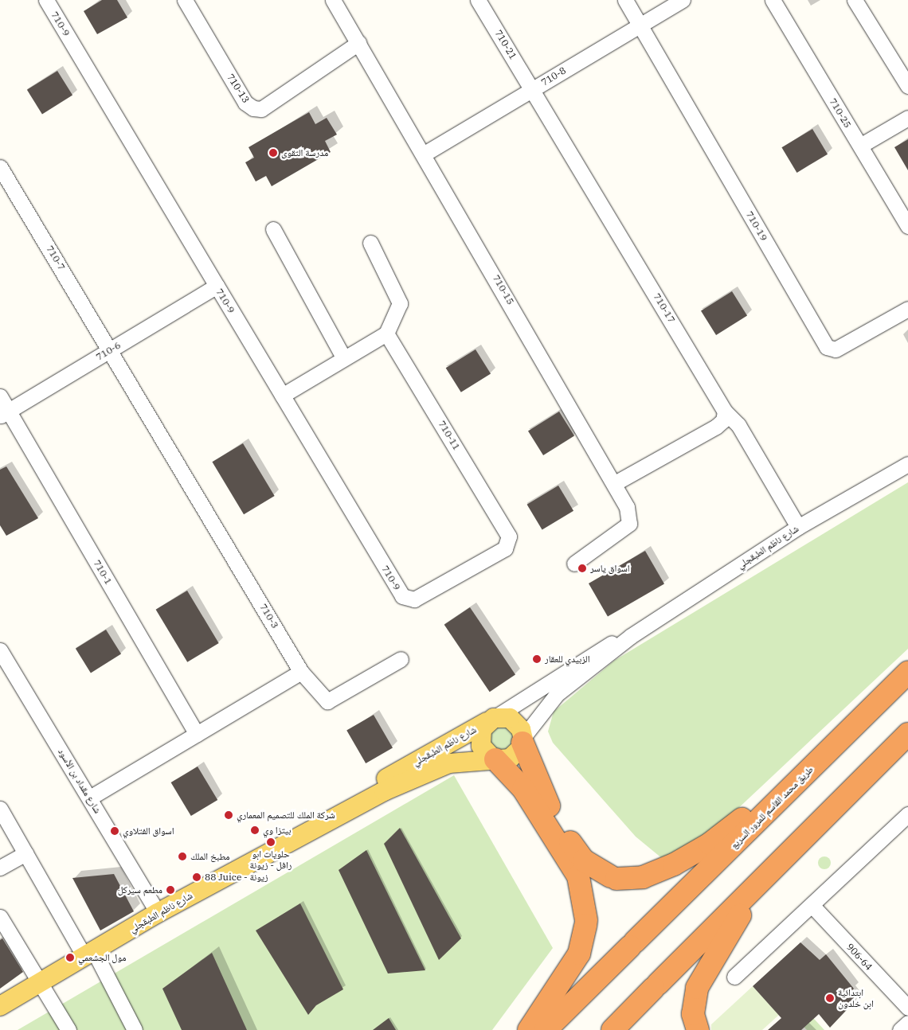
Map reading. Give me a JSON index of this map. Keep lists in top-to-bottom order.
{
  "streets": {
    "highway": ["طريق محمد القاسم للمرور السريع"],
    "main road": ["شارع ناظم الطبقجلي"],
    "street": [
      "710-9",
      "710-21",
      "710-8",
      "710-13",
      "710-25",
      "710-19",
      "710-7",
      "710-15",
      "710-17",
      "710-6",
      "710-11",
      "710-1",
      "710-3",
      "شارع مقداد بن الأسود",
      "906-64"
    ]
  },
  "crossings": [
    ["710-9", "710-6"],
    ["710-9", "710-11"],
    ["710-21", "710-8"],
    ["710-21", "710-17"],
    ["710-8", "710-19"],
    ["710-8", "710-15"],
    ["710-8", "710-17"],
    ["710-13", "710-15"],
    ["710-7", "710-6"],
    ["710-7", "710-3"],
    ["710-17", "شارع ناظم الطبقجلي"],
    ["710-6", "710-1"],
    ["710-6", "710-3"],
    ["شارع ناظم الطبقجلي", "شارع مقداد بن الأسود"]
  ],
  "places": [
    "مدرسة التقوى",
    "اسواق ياسر",
    "الزبيدي للعقار",
    "شركة الملك للتصميم المعماري",
    "بيتزا وي",
    "اسواق الفتلاوي",
    "حلويات ابو رافل - زيونة",
    "مطبخ الملك",
    "88 Juice - زيونة",
    "مطعم سيركل",
    "مول الجشعمي",
    "ابتدائية ابن خلدون"
  ]
}
